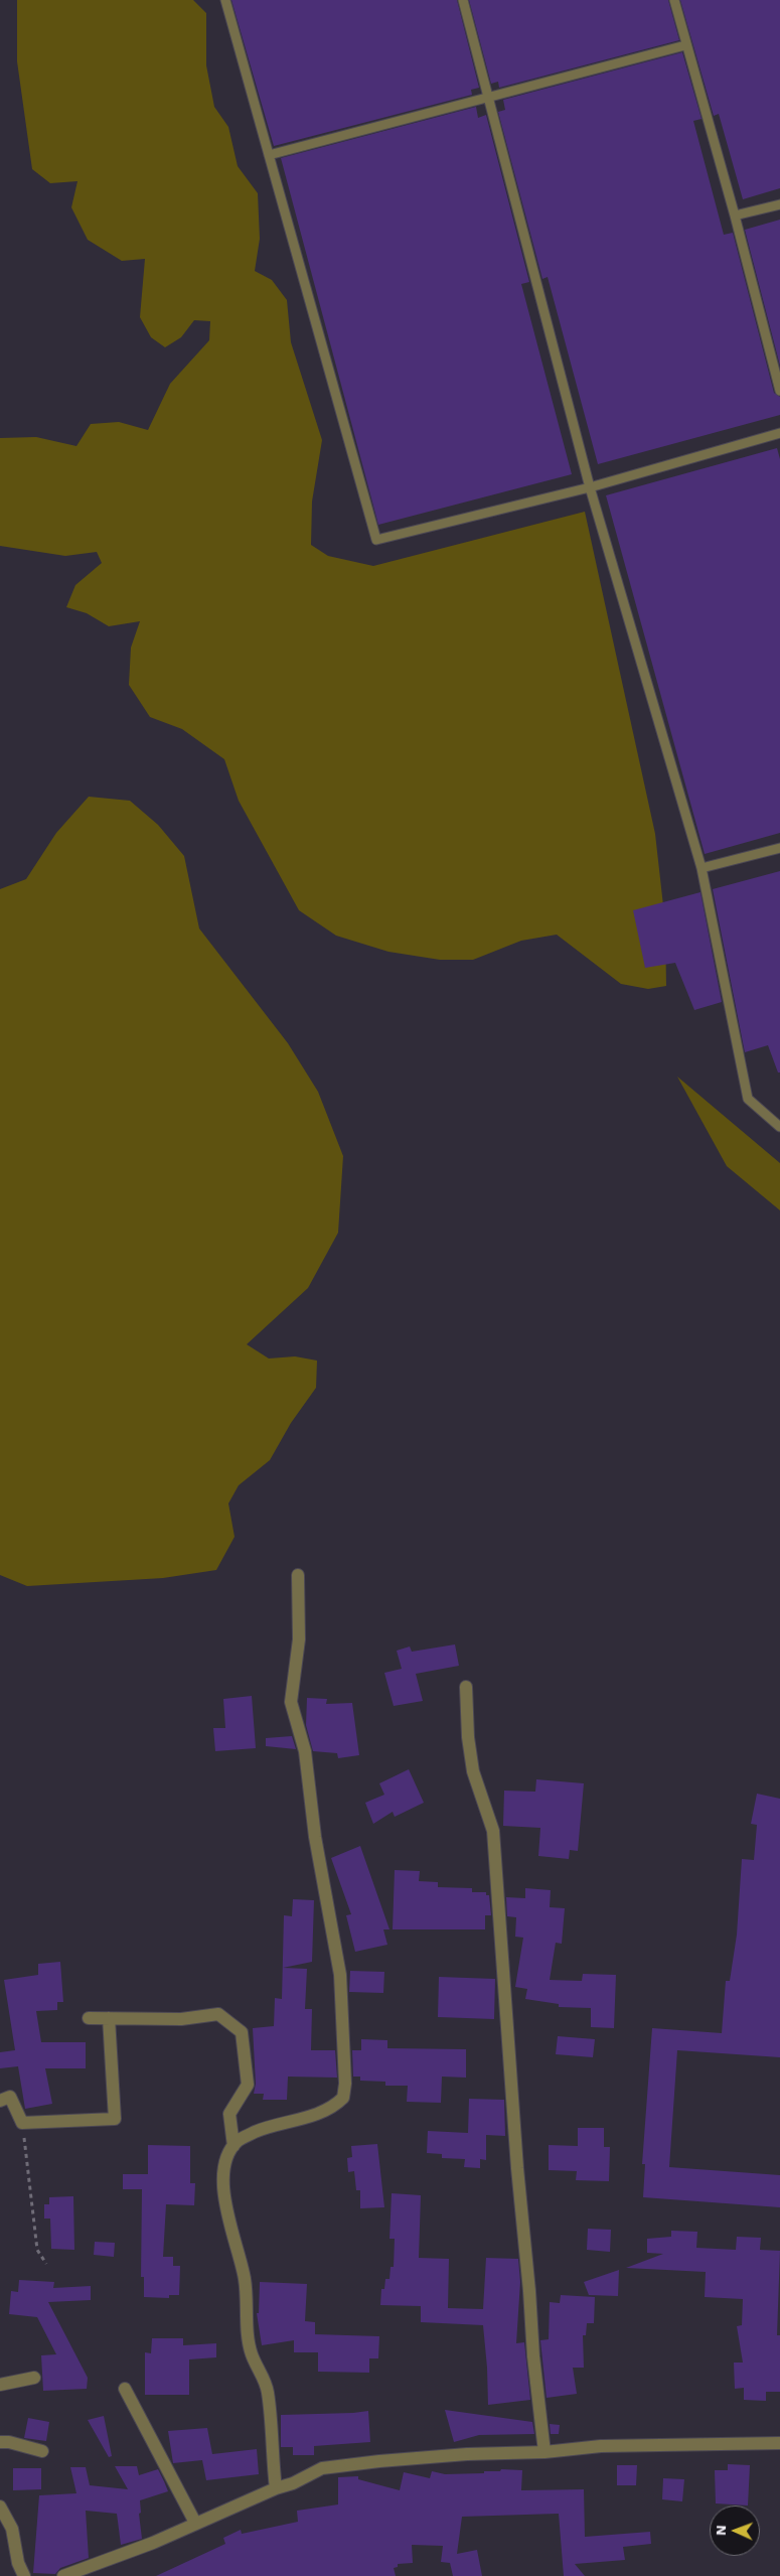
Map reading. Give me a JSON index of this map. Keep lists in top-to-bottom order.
{
  "north": "left"
}
